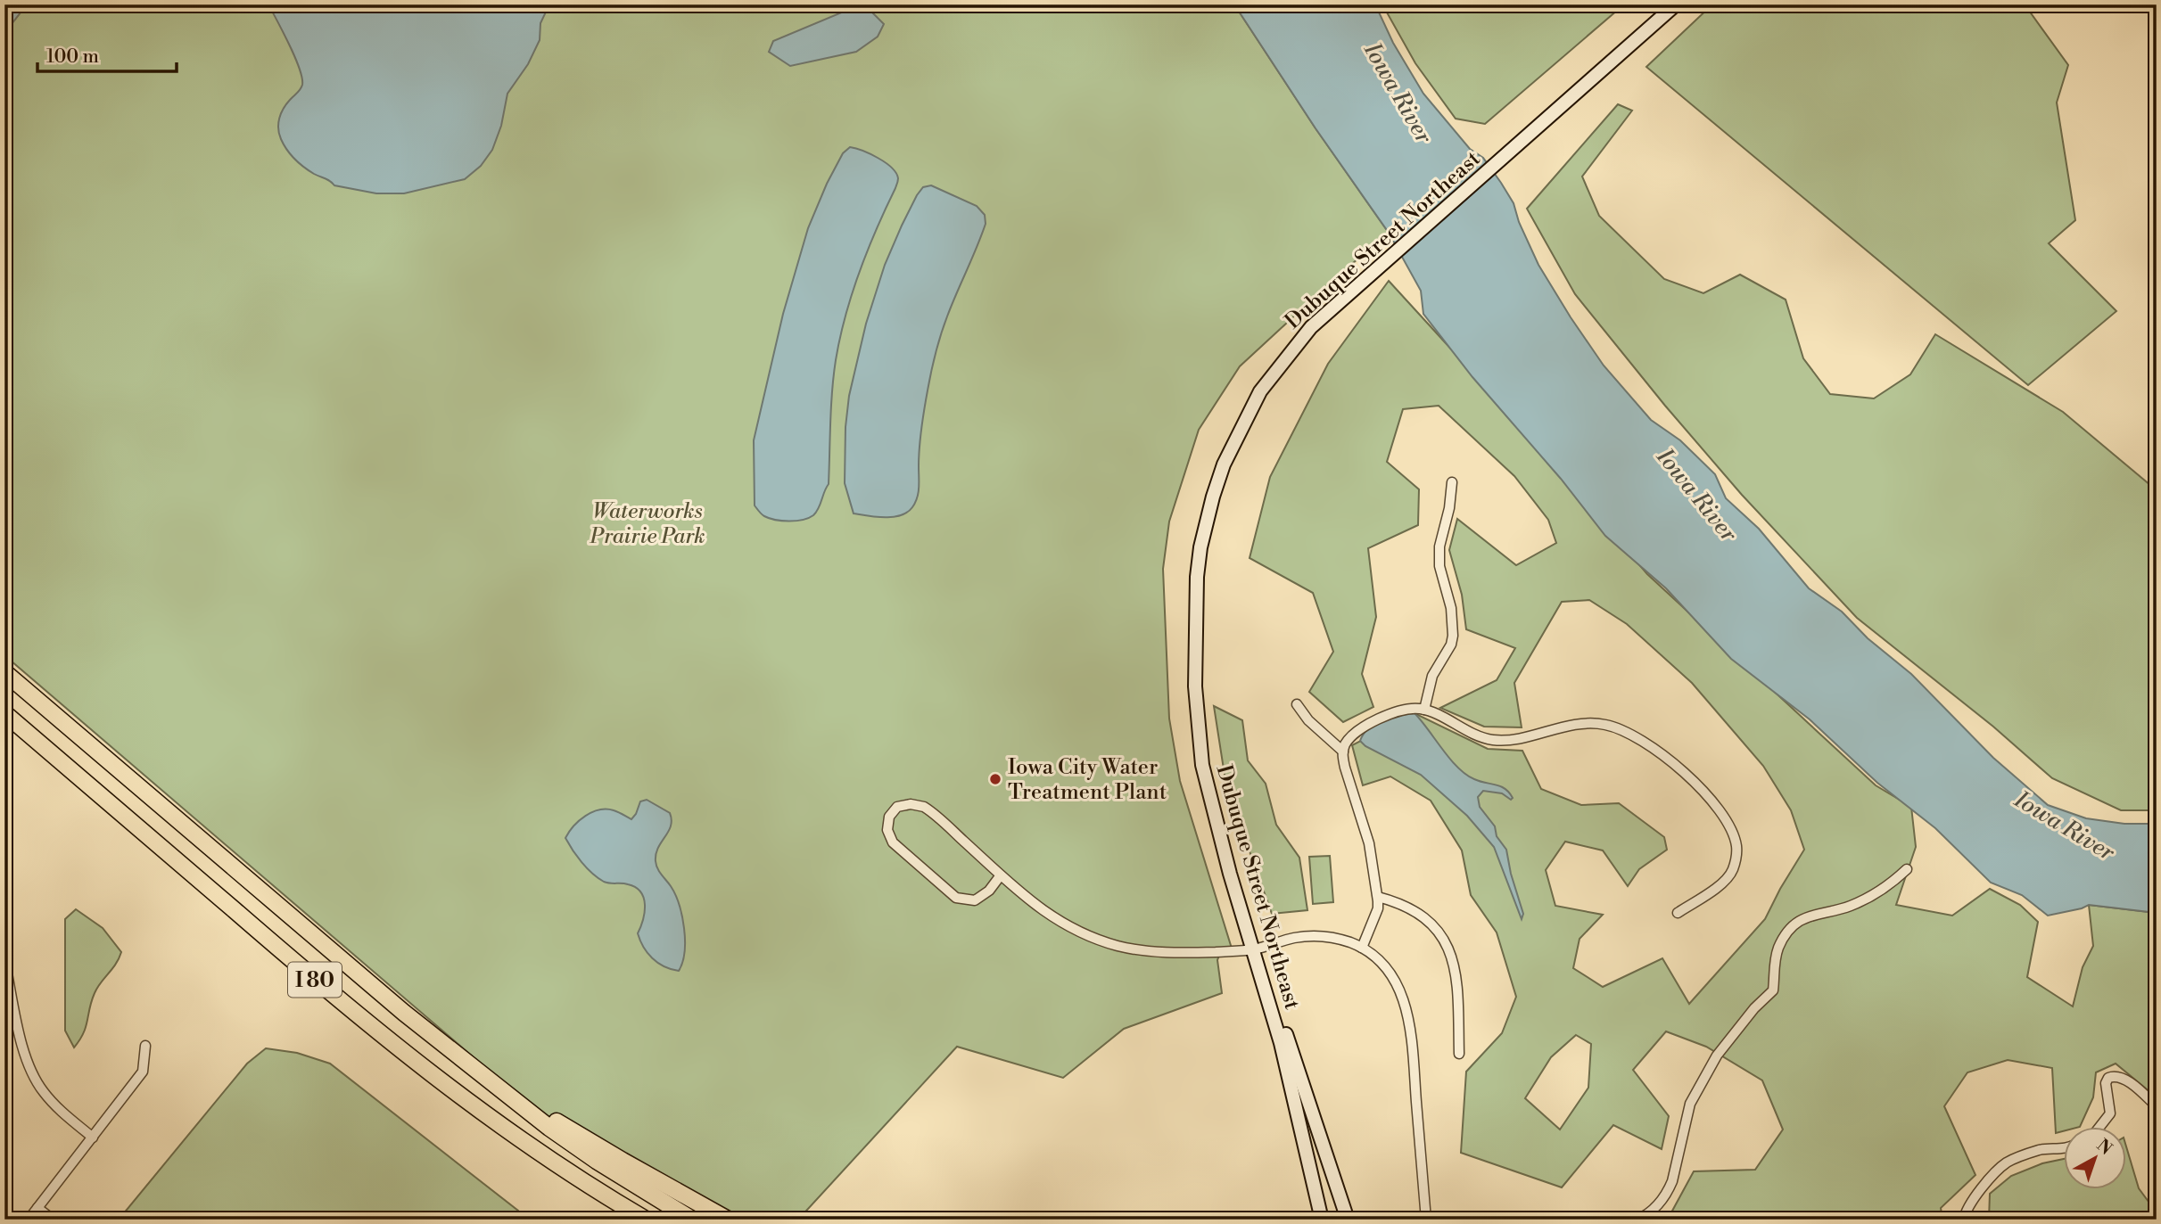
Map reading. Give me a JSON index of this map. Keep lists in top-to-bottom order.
{
  "streets": {
    "highway": ["I 80"],
    "main road": ["Dubuque Street Northeast"]
  },
  "water": ["Iowa River"],
  "parks": ["Waterworks Prairie Park"],
  "places": ["Iowa City Water Treatment Plant"],
  "scale_bar": "100 m",
  "north": "top right"
}
